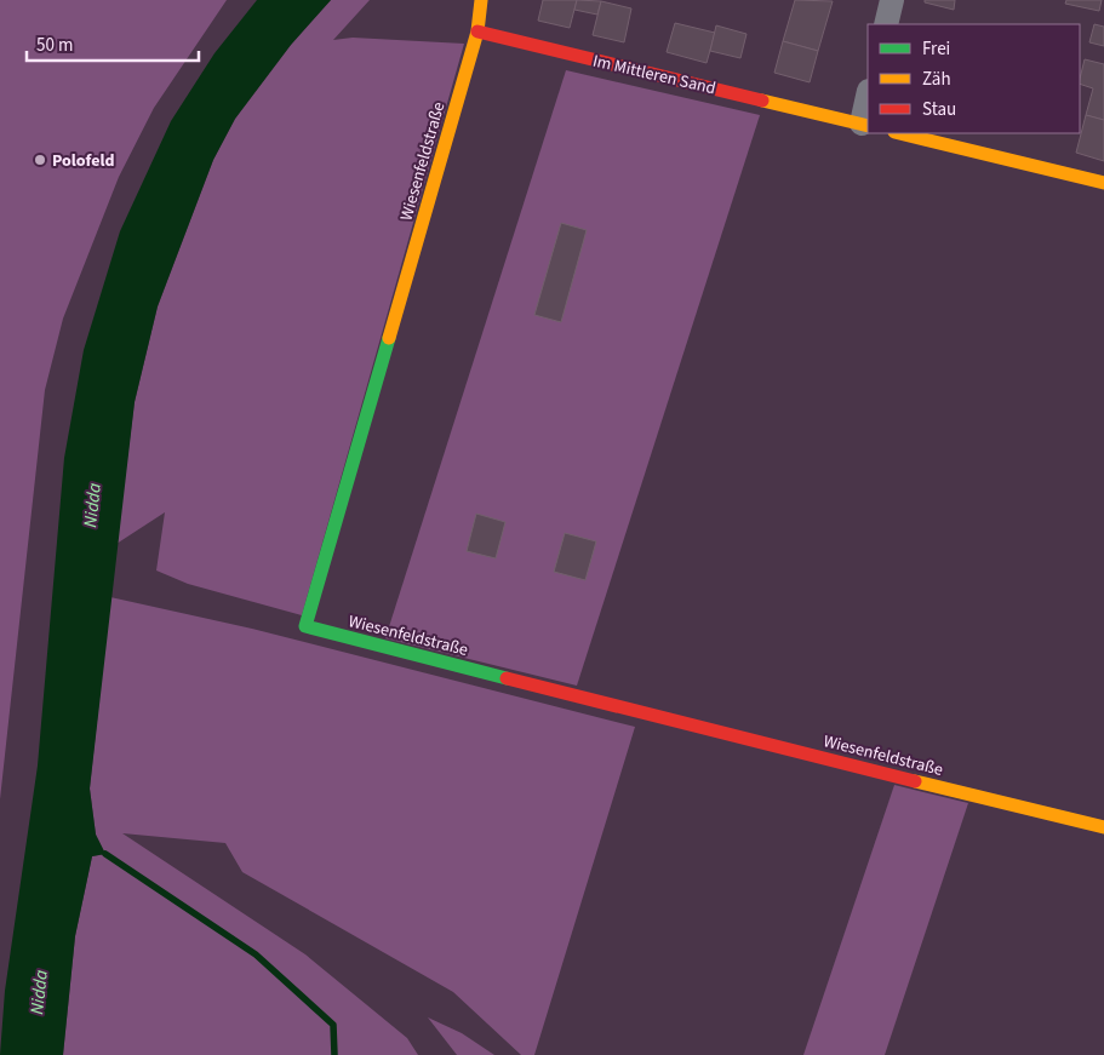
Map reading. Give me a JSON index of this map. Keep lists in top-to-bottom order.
{
  "streets": {
    "street": ["Im Mittleren Sand", "Wiesenfeldstraße"]
  },
  "crossings": [
    ["Im Mittleren Sand", "Wiesenfeldstraße"]
  ],
  "water": ["Nidda"],
  "places": ["Polofeld"],
  "legend": ["Frei", "Zäh", "Stau"],
  "scale_bar": "50 m"
}
